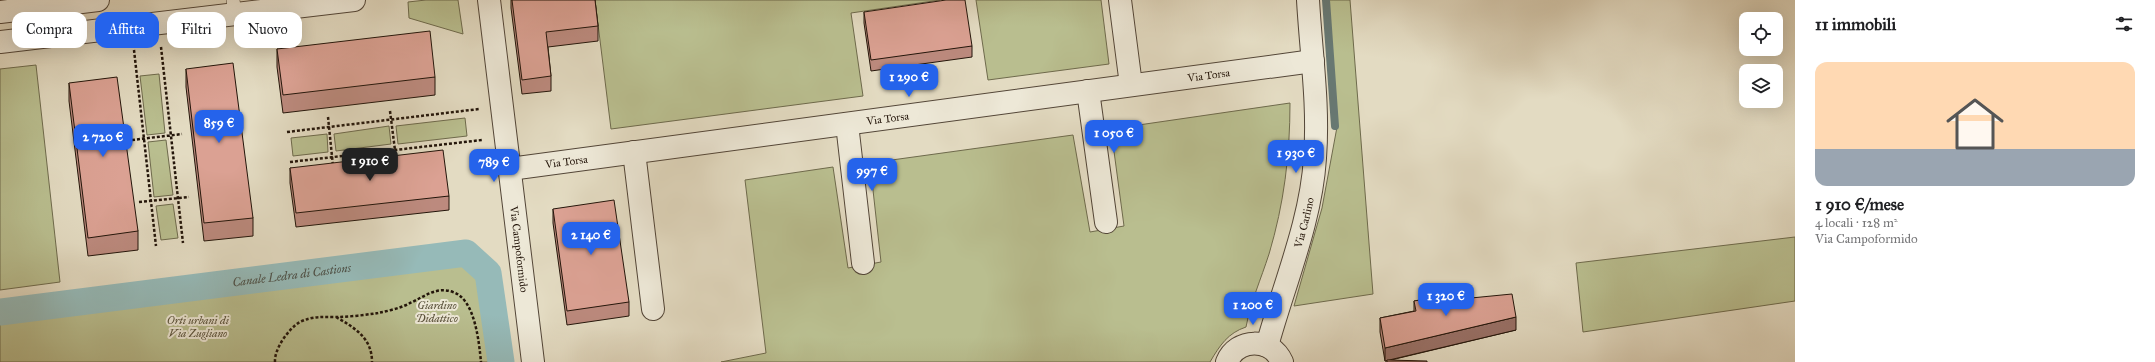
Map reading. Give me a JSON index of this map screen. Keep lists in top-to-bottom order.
{
  "streets": {
    "street": ["Via Torsa", "Via Carlino", "Via Campoformido"]
  },
  "crossings": [
    ["Via Torsa", "Via Carlino"],
    ["Via Torsa", "Via Campoformido"]
  ],
  "water": ["Canale Ledra di Castions"],
  "parks": ["Giardino Didattico", "Orti urbani di Via Zugliano"],
  "page": {
    "heading": "11 immobili",
    "chip": [
      "Compra",
      "Affitta",
      "Filtri",
      "Nuovo"
    ],
    "list": [
      {
        "name": "1 910 €/mese",
        "note": "4 locali · 128 m² · Via Campoformido"
      }
    ],
    "price": [
      "1 290 €",
      "859 €",
      "1 050 €",
      "2 720 €",
      "1 930 €",
      "1 910 €",
      "789 €",
      "997 €",
      "2 140 €",
      "1 320 €",
      "1 200 €"
    ]
  }
}
